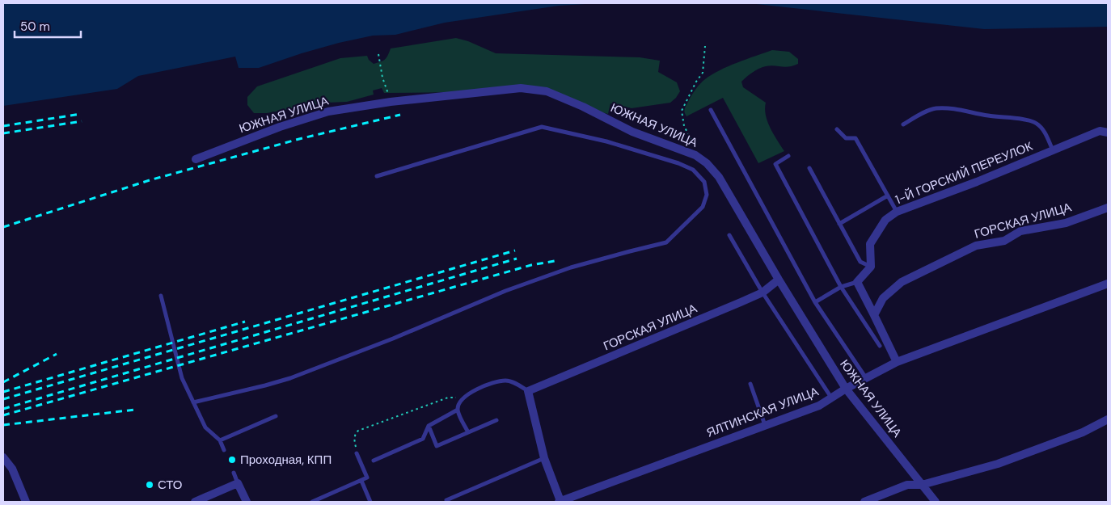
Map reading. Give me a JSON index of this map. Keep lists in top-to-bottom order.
{
  "streets": {
    "street": [
      "ЮЖНАЯ УЛИЦА",
      "1-Й ГОРСКИЙ ПЕРЕУЛОК",
      "ГОРСКАЯ УЛИЦА",
      "ЯЛТИНСКАЯ УЛИЦА"
    ]
  },
  "crossings": [
    ["ЮЖНАЯ УЛИЦА", "ГОРСКАЯ УЛИЦА"],
    ["ЮЖНАЯ УЛИЦА", "ЯЛТИНСКАЯ УЛИЦА"]
  ],
  "places": ["Проходная, КПП", "СТО"],
  "scale_bar": "50 m"
}
